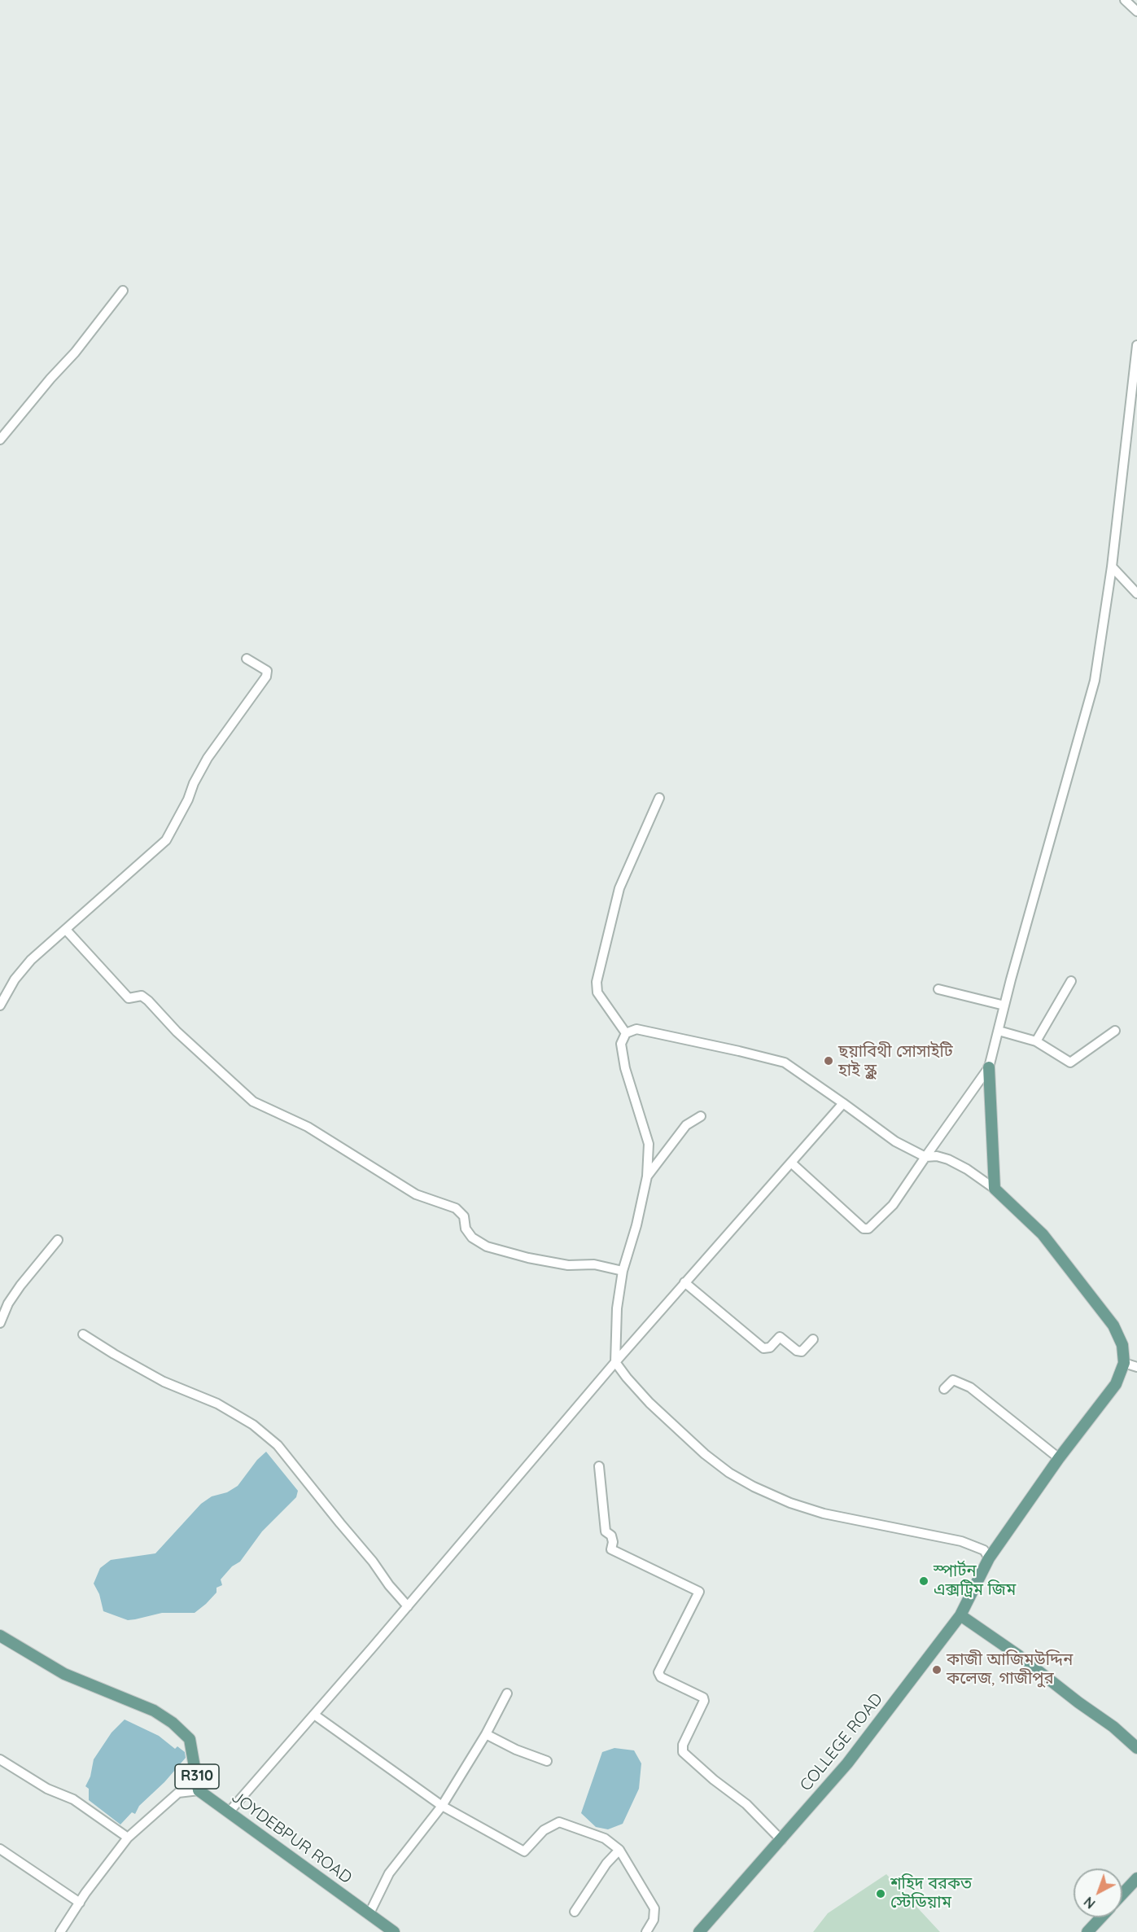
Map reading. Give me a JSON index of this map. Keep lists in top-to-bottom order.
{
  "streets": {
    "main road": ["COLLEGE ROAD", "R310", "JOYDEBPUR ROAD"]
  },
  "crossings": [
    ["R310", "JOYDEBPUR ROAD"]
  ],
  "places": [
    "ছয়াবিথী সোসাইটি হাই স্কুল",
    "স্পার্টন এক্সট্রিম জিম",
    "কাজী আজিমউদ্দিন কলেজ, গাজীপুর",
    "শহিদ বরকত স্টেডিয়াম"
  ],
  "north": "bottom left"
}
